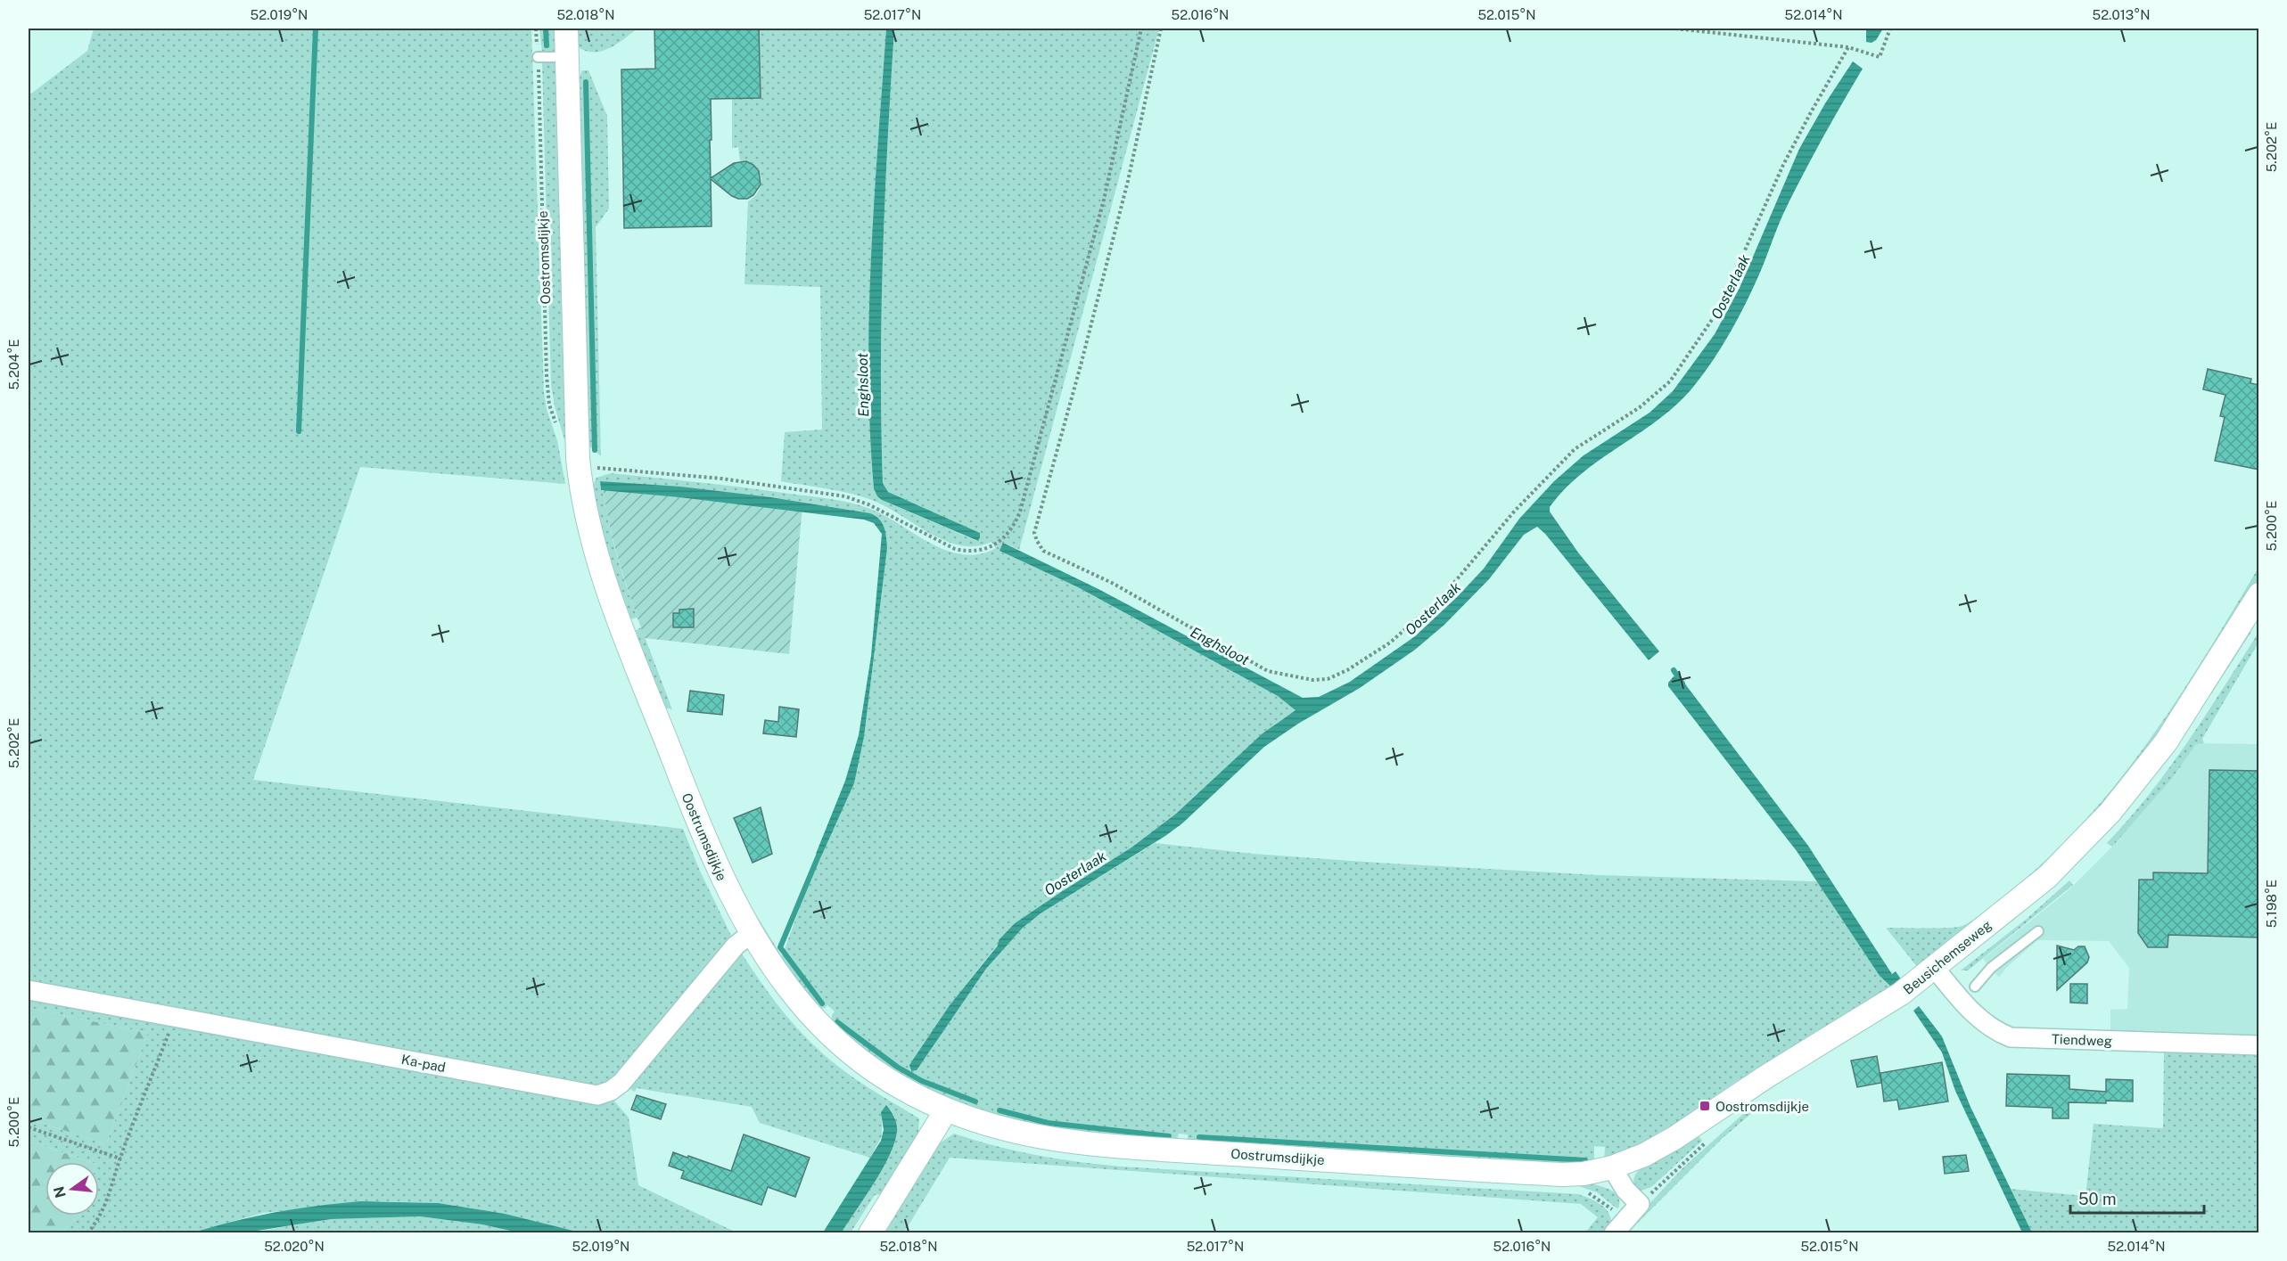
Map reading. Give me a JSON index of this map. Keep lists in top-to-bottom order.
{
  "streets": {
    "street": [
      "Oostromsdijkje",
      "Oostrumsdijkje",
      "Beusichemseweg",
      "Tiendweg",
      "Ka-pad"
    ]
  },
  "crossings": [
    ["Oostromsdijkje", "Oostrumsdijkje"],
    ["Oostrumsdijkje", "Beusichemseweg"],
    ["Oostrumsdijkje", "Ka-pad"],
    ["Beusichemseweg", "Tiendweg"]
  ],
  "water": ["Oosterlaak", "Enghsloot"],
  "places": {
    "transit": ["Oostromsdijkje"]
  },
  "scale_bar": "50 m",
  "north": "left",
  "coordinates": [
    "52.019°N",
    "52.018°N",
    "52.017°N",
    "52.016°N",
    "52.015°N",
    "52.014°N",
    "52.013°N",
    "5.202°E",
    "5.204°E",
    "5.200°E",
    "5.198°E",
    "52.020°N"
  ]
}
